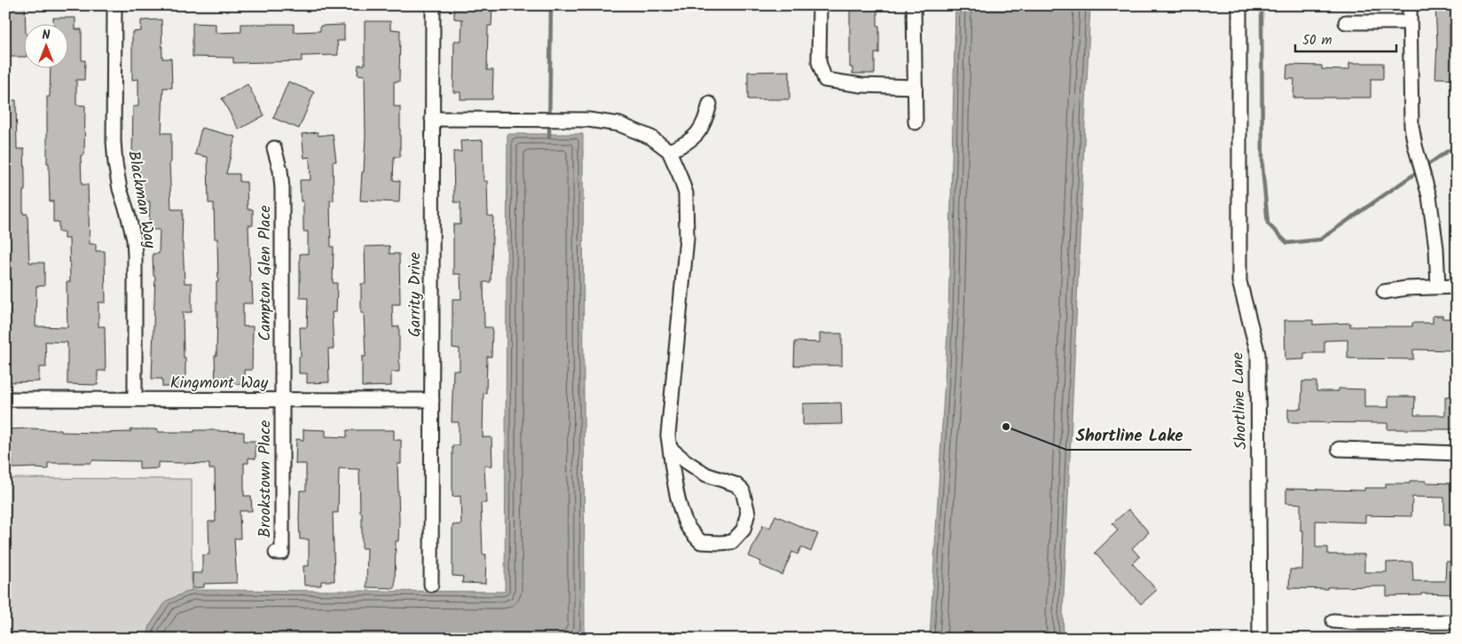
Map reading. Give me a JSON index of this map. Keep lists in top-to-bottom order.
{
  "streets": {
    "street": [
      "Blackman Way",
      "Campton Glen Place",
      "Garrity Drive",
      "Kingmont Way",
      "Shortline Lane",
      "Brookstown Place"
    ]
  },
  "crossings": [
    ["Blackman Way", "Kingmont Way"],
    ["Campton Glen Place", "Kingmont Way"],
    ["Campton Glen Place", "Brookstown Place"],
    ["Garrity Drive", "Kingmont Way"],
    ["Kingmont Way", "Brookstown Place"]
  ],
  "places": ["Shortline Lake"],
  "scale_bar": "50 m",
  "north": "top"
}
